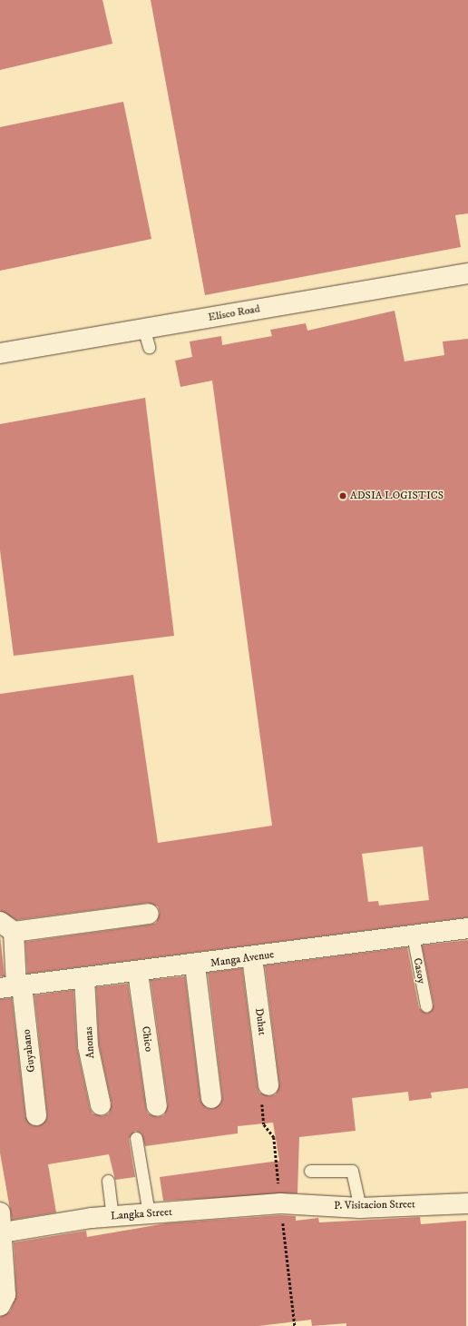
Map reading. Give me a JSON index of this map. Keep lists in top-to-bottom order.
{
  "streets": {
    "street": [
      "Elisco Road",
      "Manga Avenue",
      "Duhat",
      "Chico",
      "Anonas",
      "Guyabano",
      "P. Visitacion Street",
      "Langka Street"
    ],
    "lane": ["Casoy"]
  },
  "crossings": [
    ["Manga Avenue", "Casoy"],
    ["Manga Avenue", "Duhat"],
    ["Manga Avenue", "Chico"],
    ["Manga Avenue", "Anonas"],
    ["Manga Avenue", "Guyabano"],
    ["P. Visitacion Street", "Langka Street"]
  ],
  "places": ["ADSIA LOGISTICS"]
}
